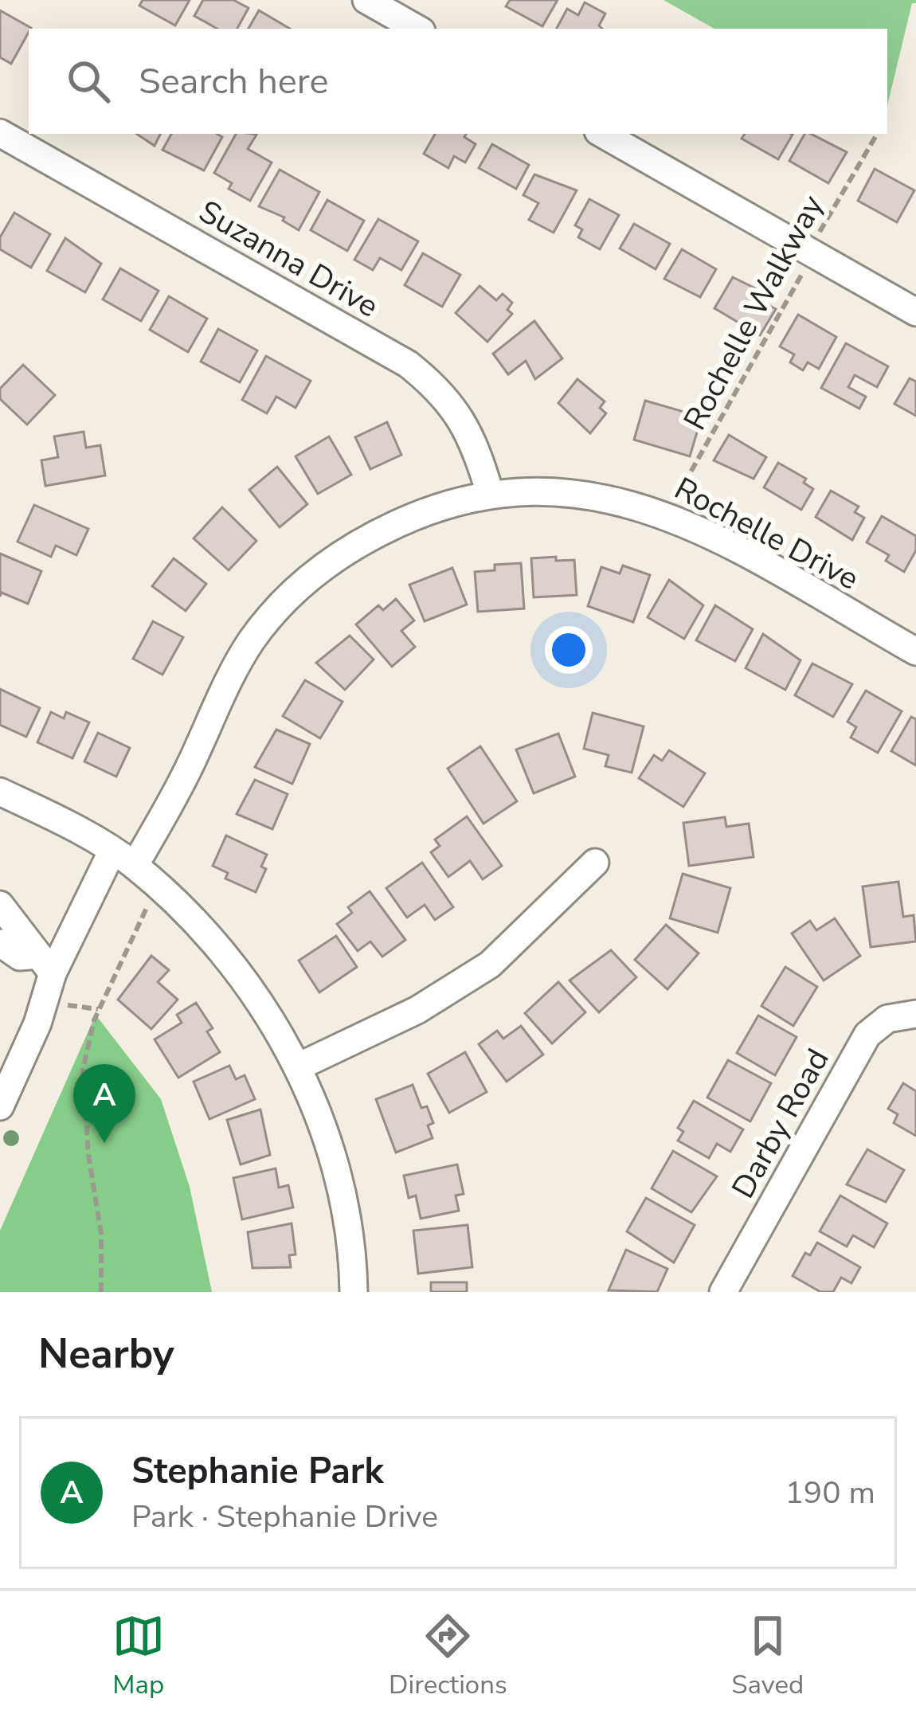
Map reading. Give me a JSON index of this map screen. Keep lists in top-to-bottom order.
{
  "streets": {
    "street": ["Suzanna Drive", "Rochelle Drive", "Darby Road"],
    "path": ["Rochelle Walkway"]
  },
  "crossings": [
    ["Suzanna Drive", "Rochelle Drive"],
    ["Rochelle Walkway", "Rochelle Drive"]
  ],
  "page": {
    "search": "Search here",
    "pins": "A",
    "heading": "Nearby",
    "list": [
      {
        "mark": "A",
        "name": "Stephanie Park",
        "note": "Park · Stephanie Drive",
        "value": "190 m"
      }
    ],
    "nav": ["Map", "Directions", "Saved"]
  }
}
